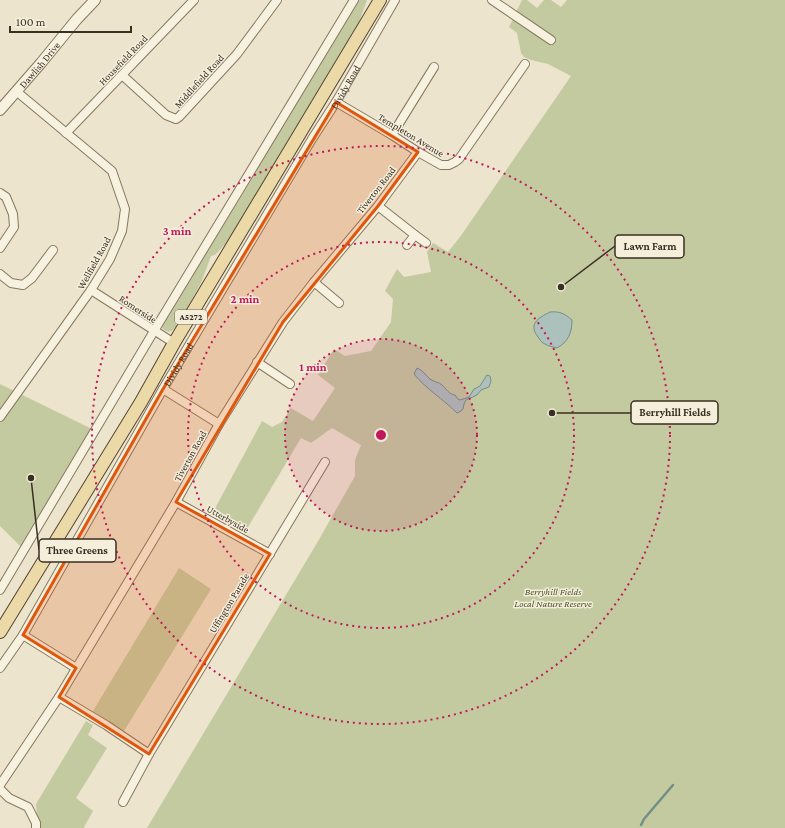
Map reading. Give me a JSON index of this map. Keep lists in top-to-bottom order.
{
  "streets": {
    "main road": ["Dividy Road", "A5272"],
    "street": [
      "Housefield Road",
      "Dawlish Drive",
      "Middlefield Road",
      "Templeton Avenue",
      "Tiverton Road",
      "Wellfield Road",
      "Romerside",
      "Utterbyside",
      "Uffington Parade"
    ]
  },
  "crossings": [
    ["Housefield Road", "Middlefield Road"],
    ["Housefield Road", "Wellfield Road"],
    ["Dawlish Drive", "Wellfield Road"],
    ["Dividy Road", "Templeton Avenue"],
    ["Dividy Road", "Romerside"],
    ["Templeton Avenue", "Tiverton Road"],
    ["Tiverton Road", "Utterbyside"],
    ["Wellfield Road", "Romerside"],
    ["Utterbyside", "Uffington Parade"]
  ],
  "parks": ["Berryhill Fields Local Nature Reserve"],
  "places": ["Lawn Farm", "Berryhill Fields", "Three Greens"],
  "scale_bar": "100 m",
  "rings": ["3 min", "2 min", "1 min"]
}
